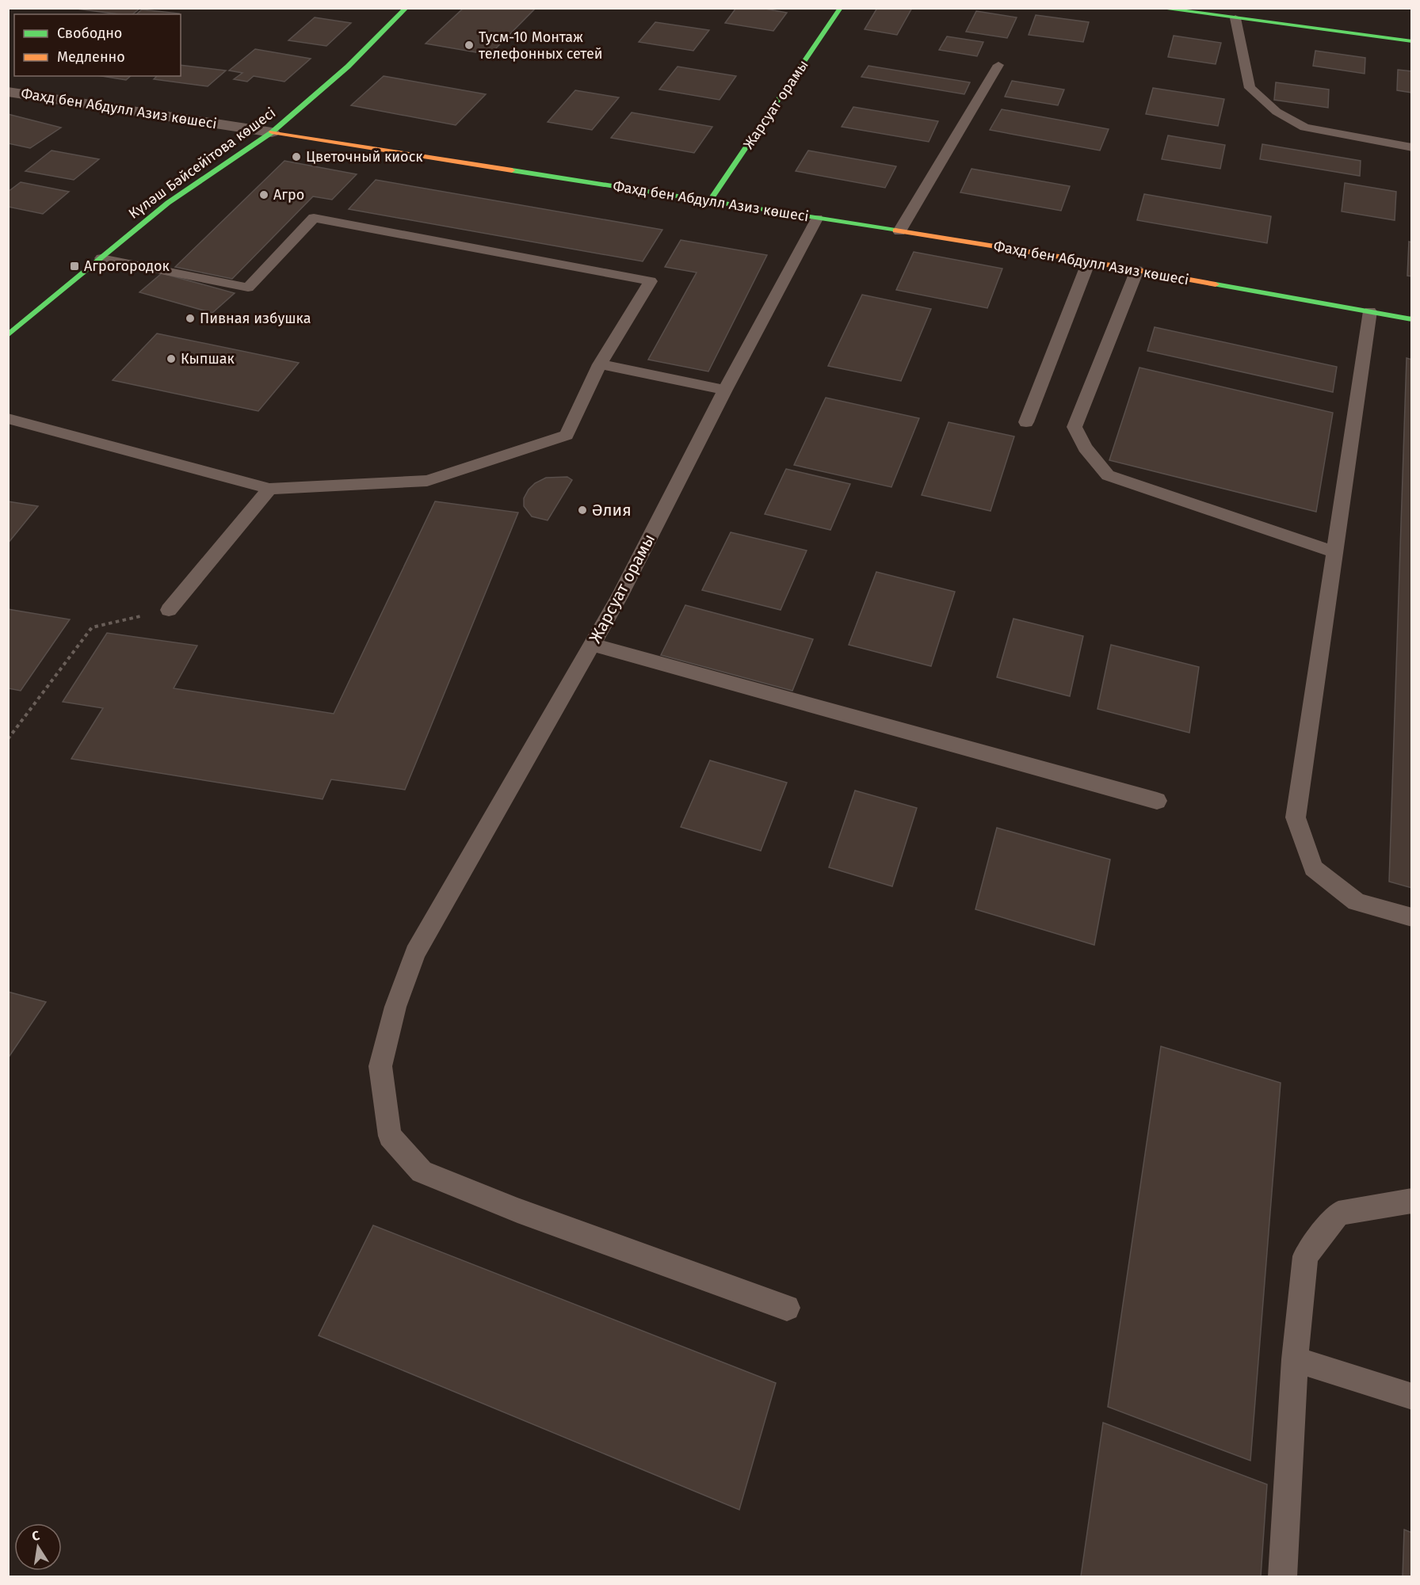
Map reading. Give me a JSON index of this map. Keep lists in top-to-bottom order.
{
  "streets": {
    "street": ["Жарсуат орамы", "Фахд бен Абдулл Азиз көшесі", "Күләш Бәйсейітова көшесі"]
  },
  "crossings": [
    ["Жарсуат орамы", "Фахд бен Абдулл Азиз көшесі"],
    ["Фахд бен Абдулл Азиз көшесі", "Күләш Бәйсейітова көшесі"]
  ],
  "places": {
    "other": [
      "Тусм-10 Монтаж телефонных сетей",
      "Цветочный киоск",
      "Агро",
      "Пивная избушка",
      "Кыпшак",
      "Әлия"
    ],
    "transit": ["Агрогородок"]
  },
  "legend": ["Свободно", "Медленно"],
  "north": "top"
}
